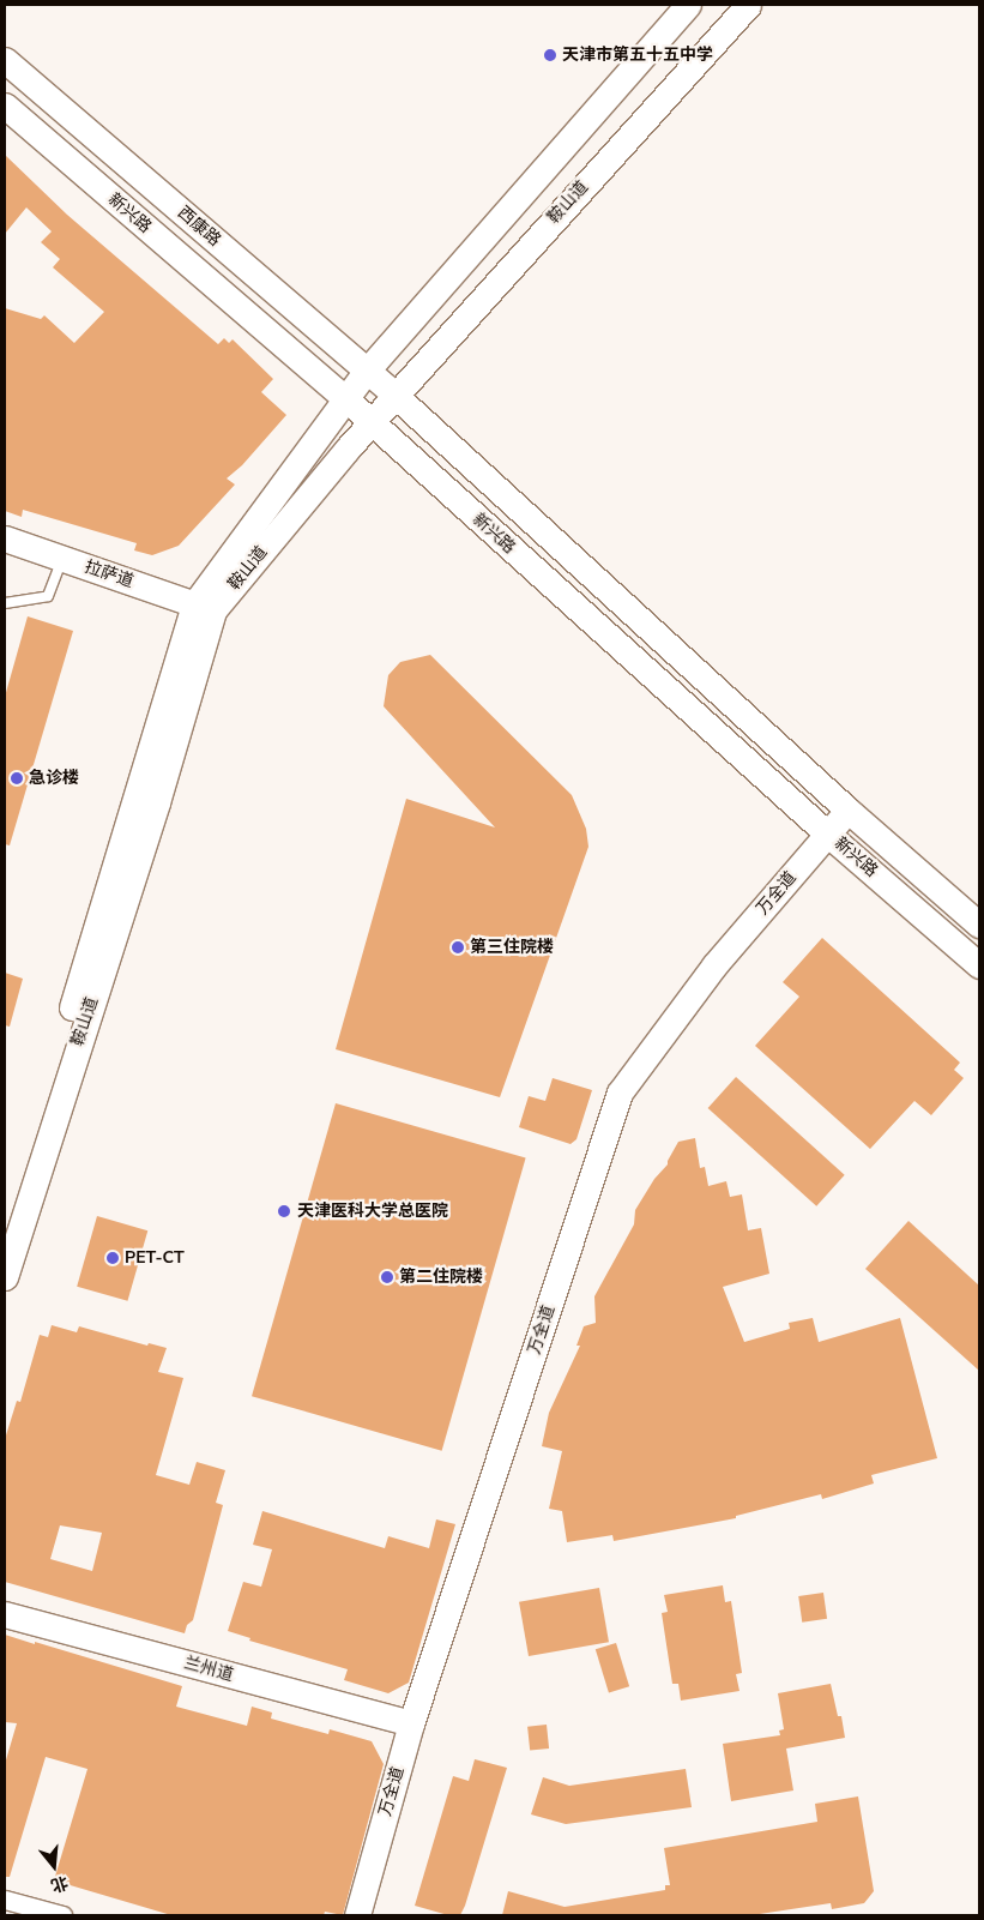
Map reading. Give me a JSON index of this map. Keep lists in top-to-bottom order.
{
  "streets": {
    "main road": [
      "鞍山道",
      "新兴路",
      "西康路",
      "拉萨道",
      "万全道",
      "兰州道"
    ]
  },
  "crossings": [
    ["鞍山道", "新兴路"],
    ["鞍山道", "西康路"],
    ["鞍山道", "拉萨道"],
    ["新兴路", "万全道"],
    ["西康路", "万全道"],
    ["万全道", "兰州道"]
  ],
  "places": [
    "天津市第五十五中学",
    "急诊楼",
    "第三住院楼",
    "天津医科大学总医院",
    "PET-CT",
    "第二住院楼"
  ],
  "north": "bottom"
}
